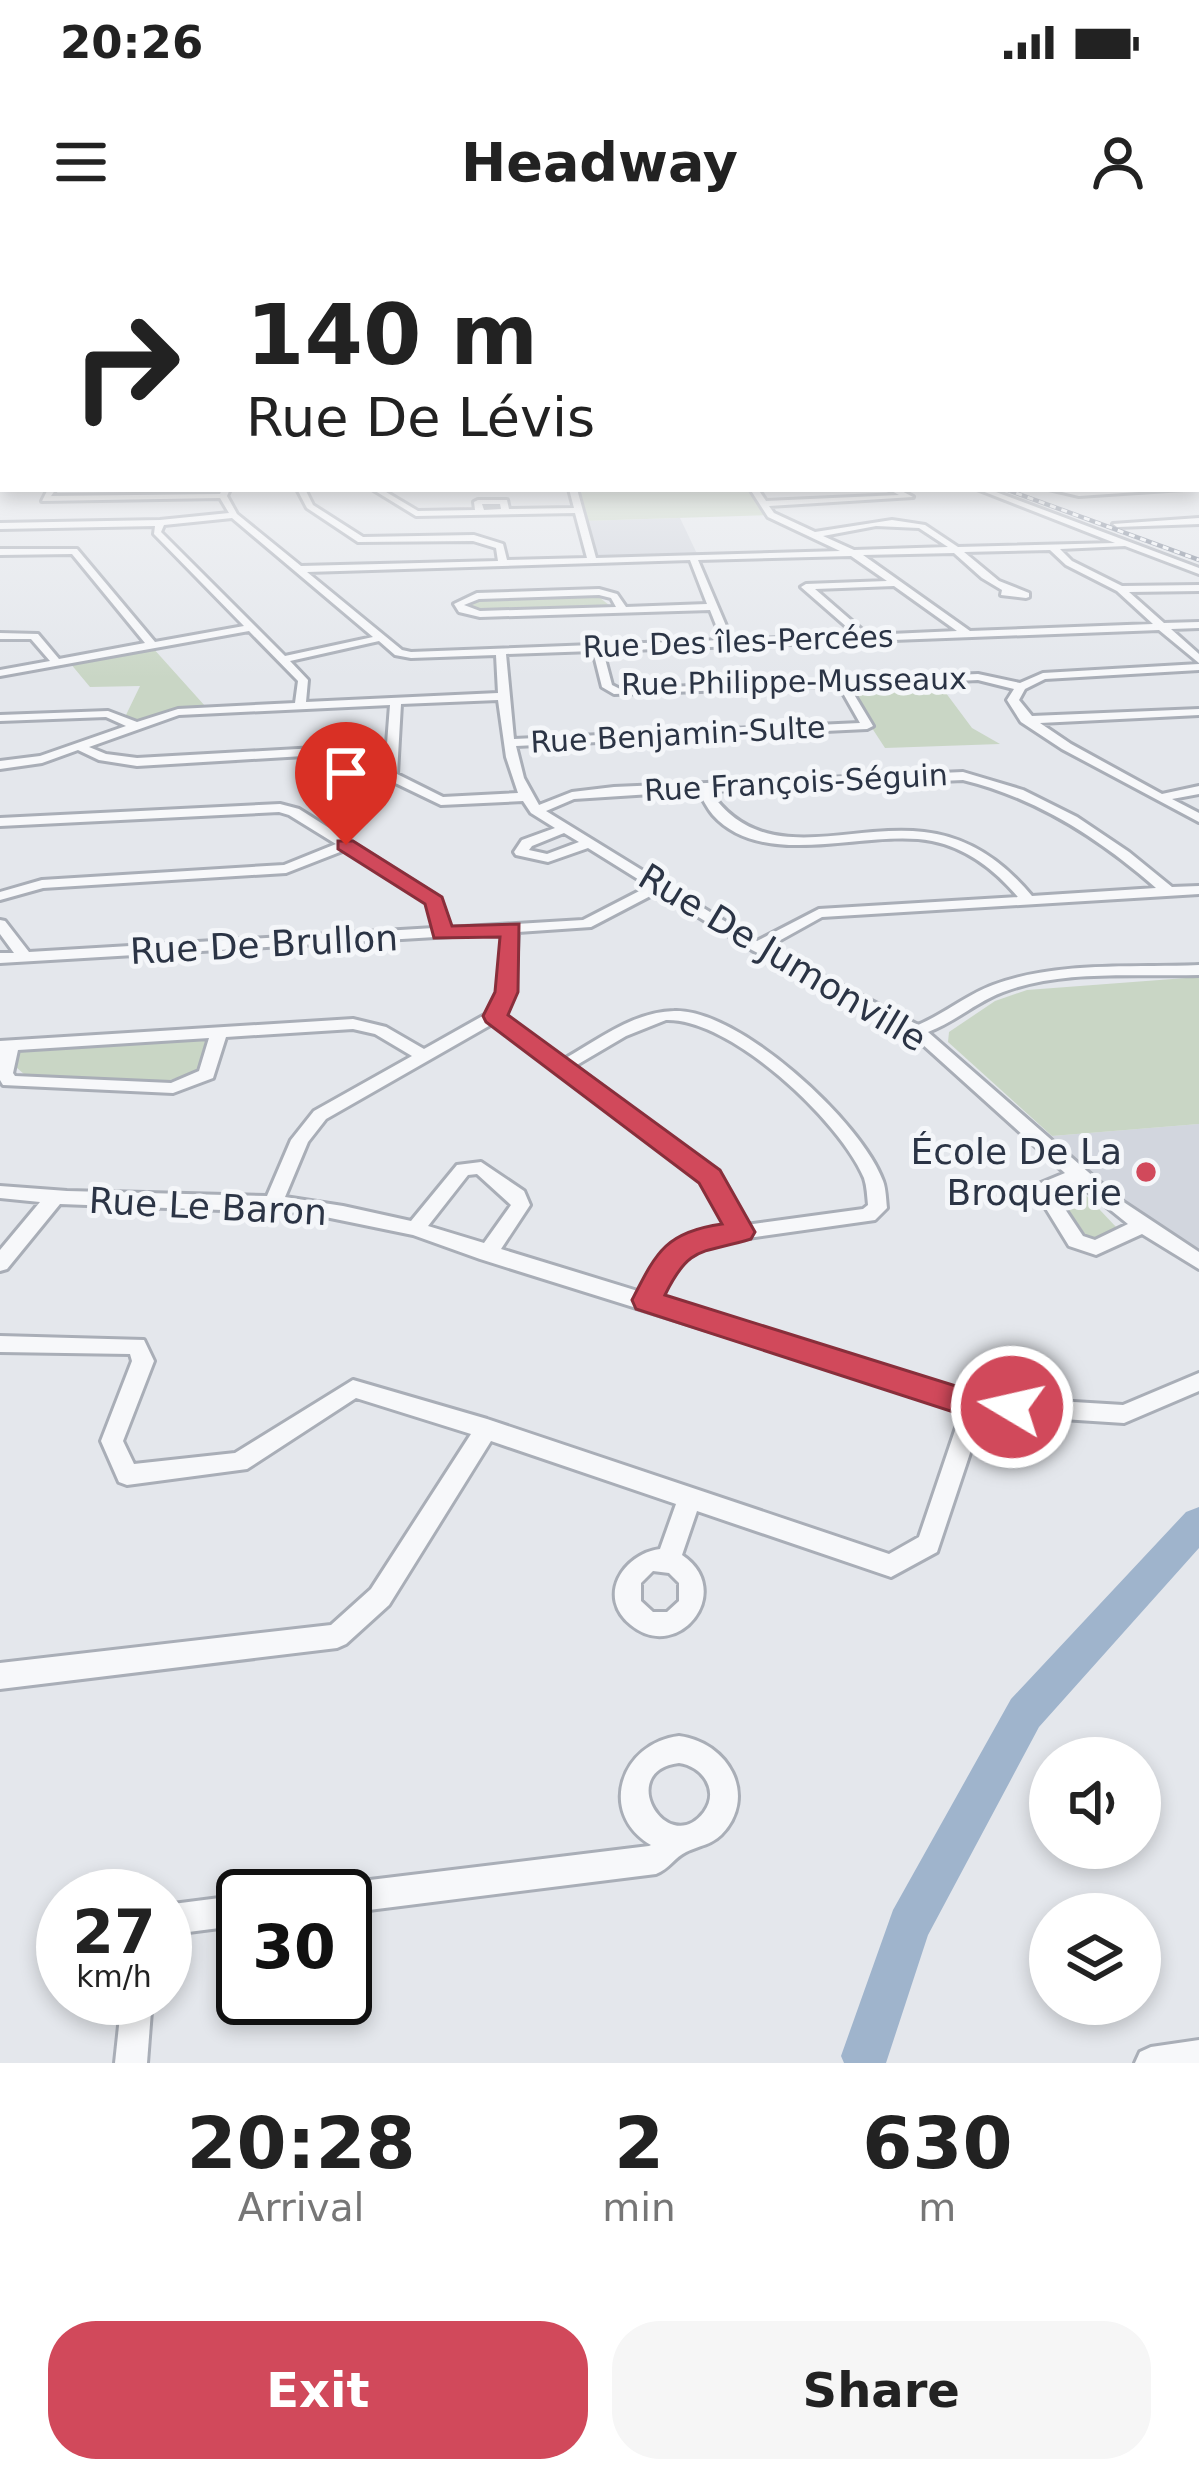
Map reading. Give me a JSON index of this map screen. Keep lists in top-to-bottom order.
{
  "streets": {
    "street": [
      "Rue Des îles-Percées",
      "Rue Philippe-Musseaux",
      "Rue Benjamin-Sulte",
      "Rue François-Séguin",
      "Rue De Brullon",
      "Rue De Jumonville",
      "Rue Le Baron"
    ]
  },
  "crossings": [
    ["Rue Des îles-Percées", "Rue Philippe-Musseaux"],
    ["Rue Des îles-Percées", "Rue De Jumonville"],
    ["Rue Philippe-Musseaux", "Rue Benjamin-Sulte"],
    ["Rue Benjamin-Sulte", "Rue De Jumonville"],
    ["Rue François-Séguin", "Rue De Jumonville"],
    ["Rue De Brullon", "Rue De Jumonville"]
  ],
  "places": ["École De La Broquerie"],
  "page": {
    "status": "20:26",
    "header": "Headway",
    "turn": ["140 m", "Rue De Lévis"],
    "speed": "27 km/h",
    "limit": "30",
    "eta": [
      "20:28",
      "Arrival",
      "2",
      "min",
      "630",
      "m"
    ],
    "buttons": ["Exit", "Share"]
  }
}
